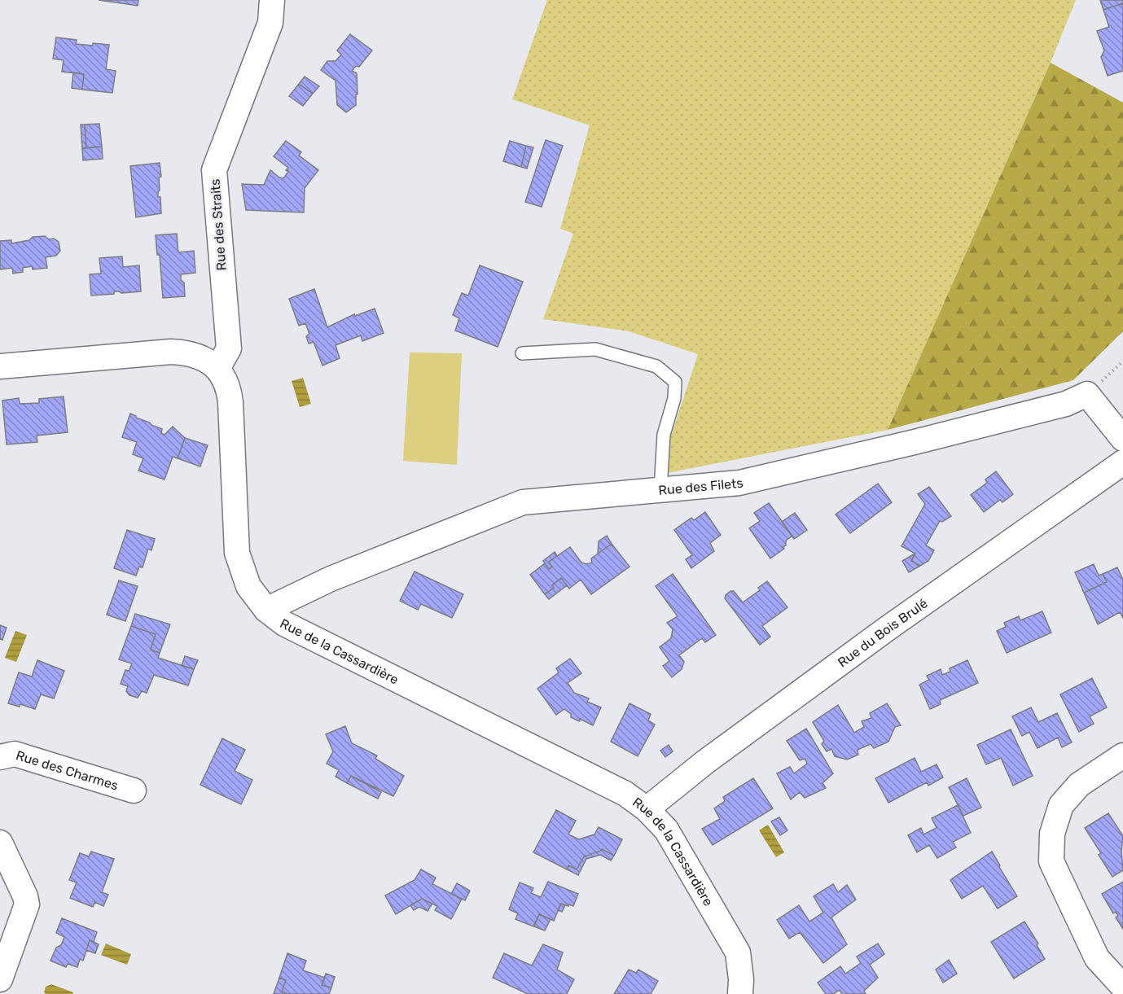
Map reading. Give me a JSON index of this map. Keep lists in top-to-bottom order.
{
  "streets": {
    "street": [
      "Rue des Straits",
      "Rue des Filets",
      "Rue du Bois Brulé",
      "Rue de la Cassardière",
      "Rue des Charmes"
    ]
  },
  "crossings": [
    ["Rue des Straits", "Rue de la Cassardière"],
    ["Rue des Filets", "Rue de la Cassardière"],
    ["Rue du Bois Brulé", "Rue de la Cassardière"]
  ]
}
